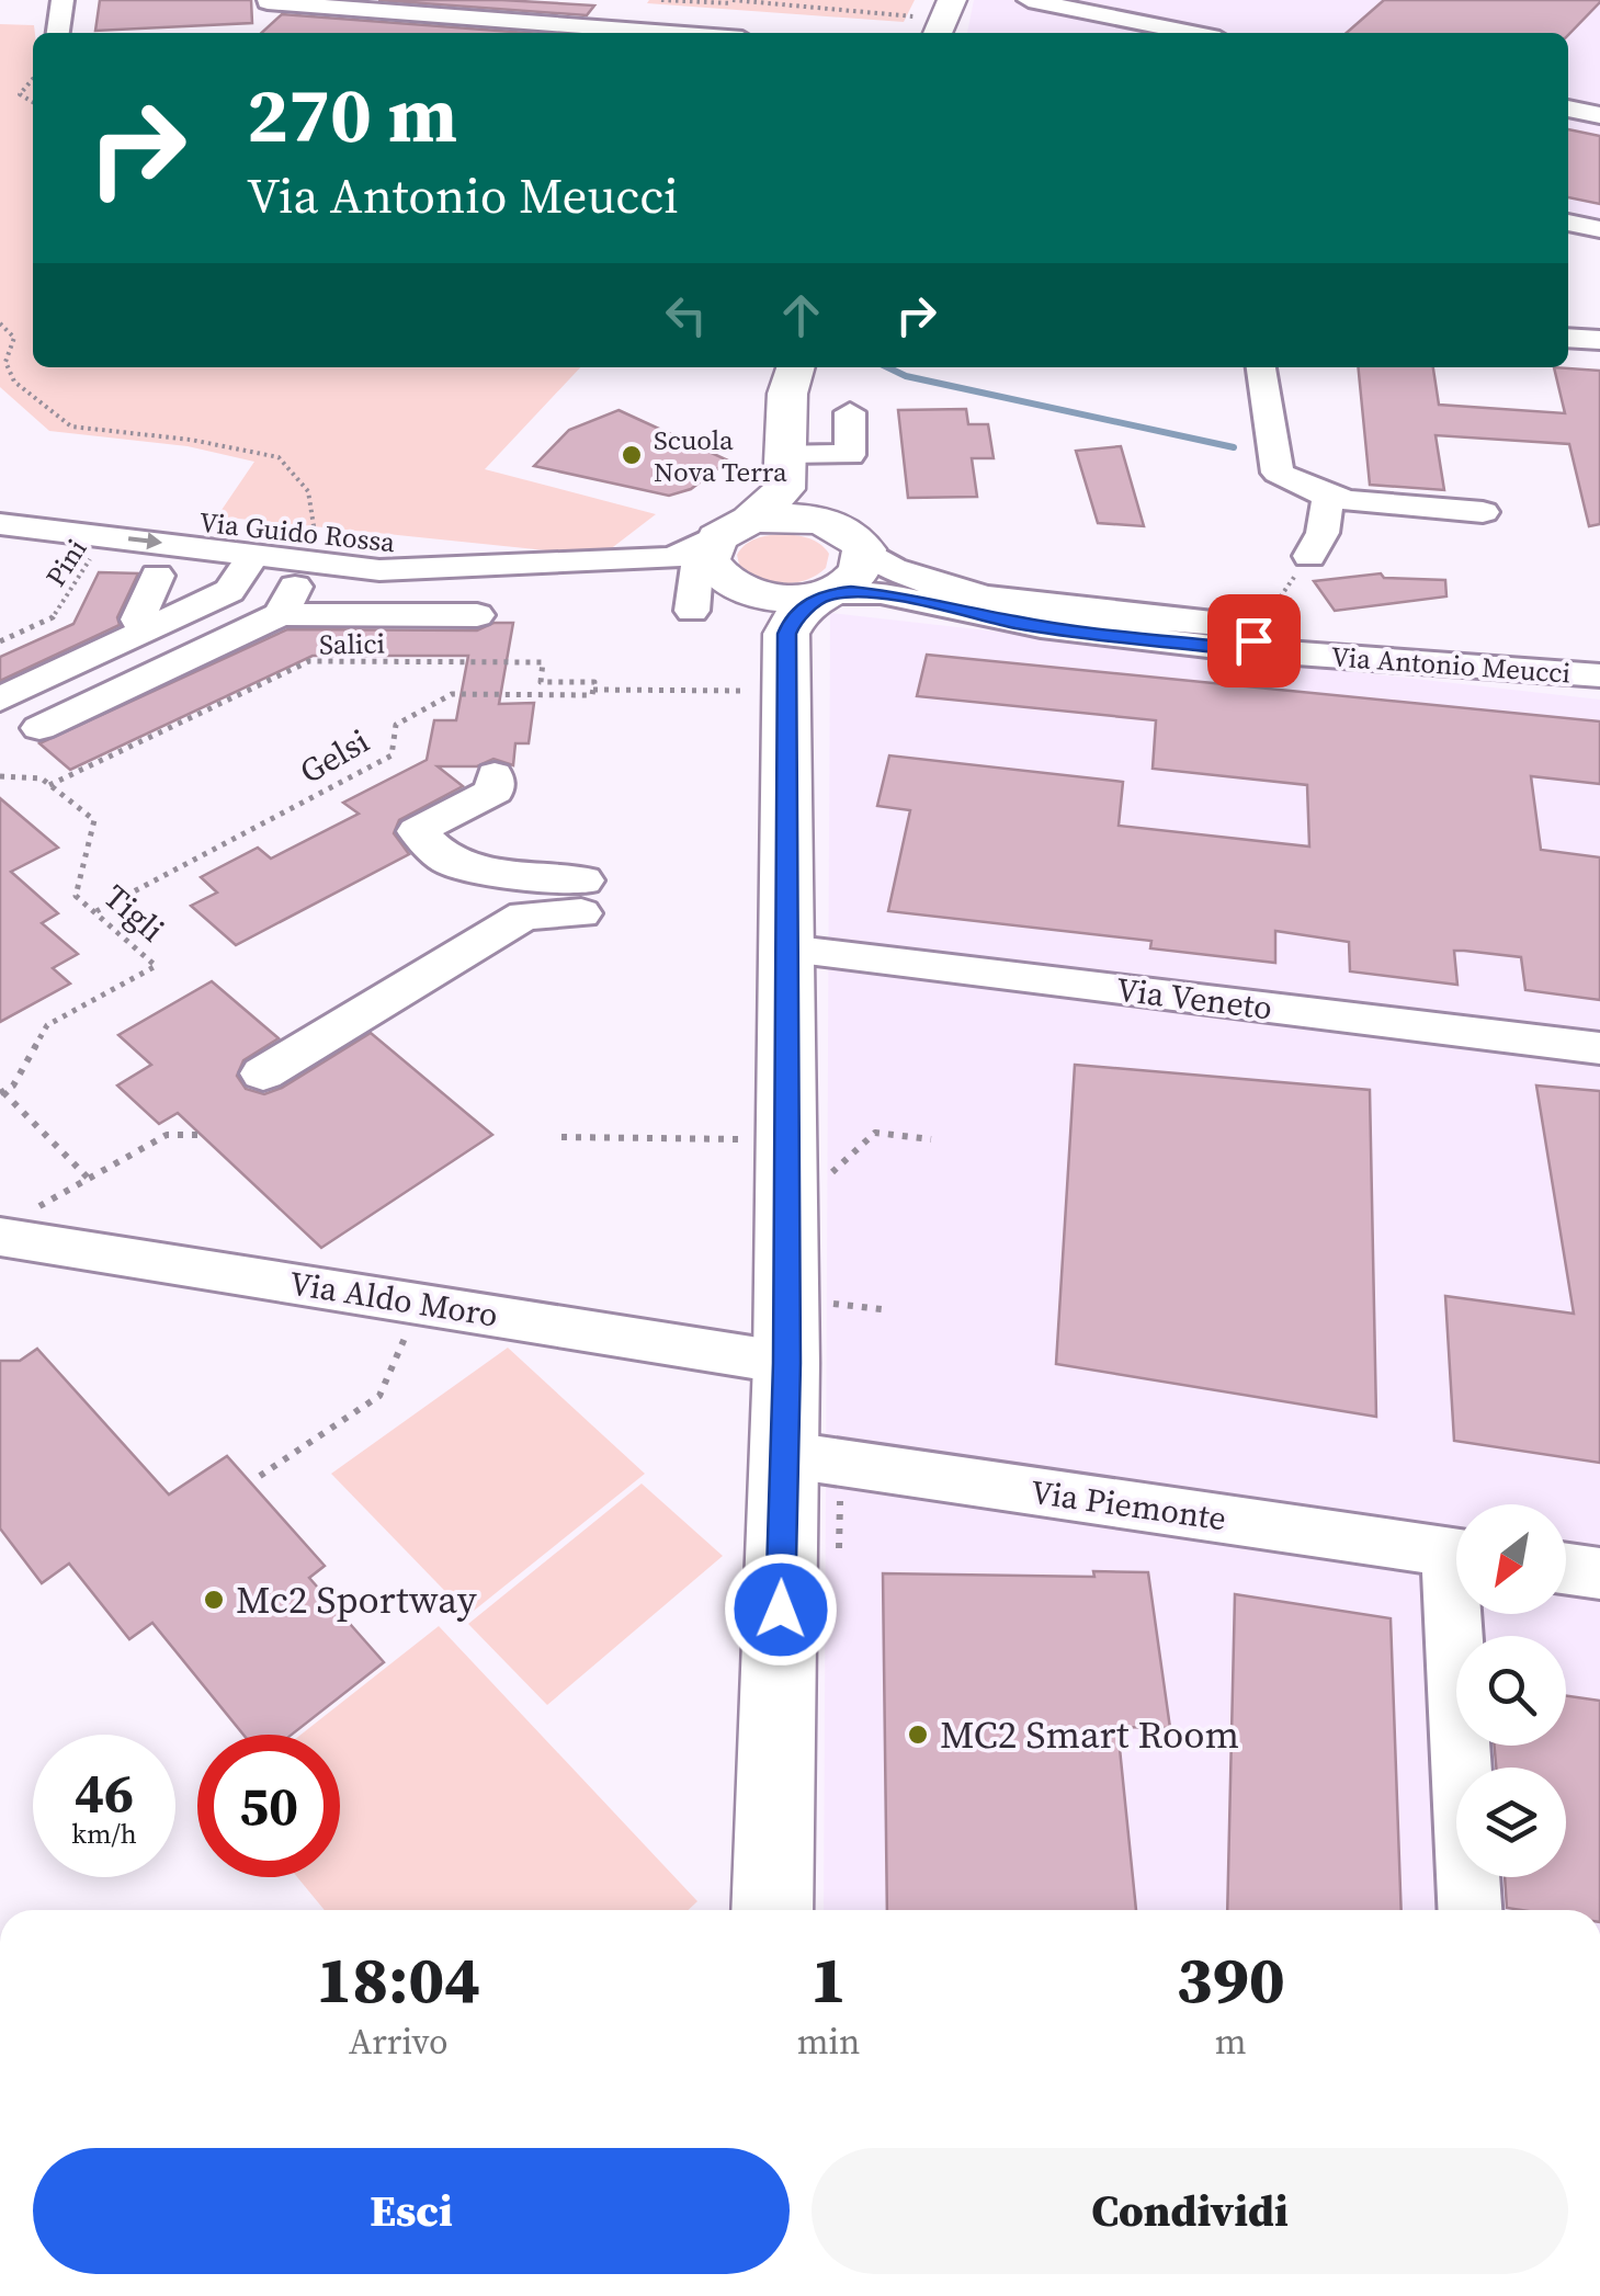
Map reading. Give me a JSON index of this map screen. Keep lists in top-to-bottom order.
{
  "streets": {
    "street": [
      "Via Guido Rossa",
      "Via Antonio Meucci",
      "Via Veneto",
      "Via Aldo Moro",
      "Via Piemonte"
    ],
    "path": [
      "Pini",
      "Salici",
      "Gelsi",
      "Tigli"
    ]
  },
  "crossings": [
    ["Via Guido Rossa", "Pini"],
    ["Via Guido Rossa", "Via Antonio Meucci"],
    ["Salici", "Gelsi"],
    ["Salici", "Tigli"],
    ["Gelsi", "Tigli"]
  ],
  "places": ["Scuola Nova Terra", "Mc2 Sportway", "MC2 Smart Room"],
  "north": "bottom left",
  "page": {
    "turn": ["270 m", "Via Antonio Meucci"],
    "speed": "46 km/h",
    "limit": "50",
    "eta": [
      "18:04",
      "Arrivo",
      "1",
      "min",
      "390",
      "m"
    ],
    "buttons": ["Esci", "Condividi"]
  }
}
